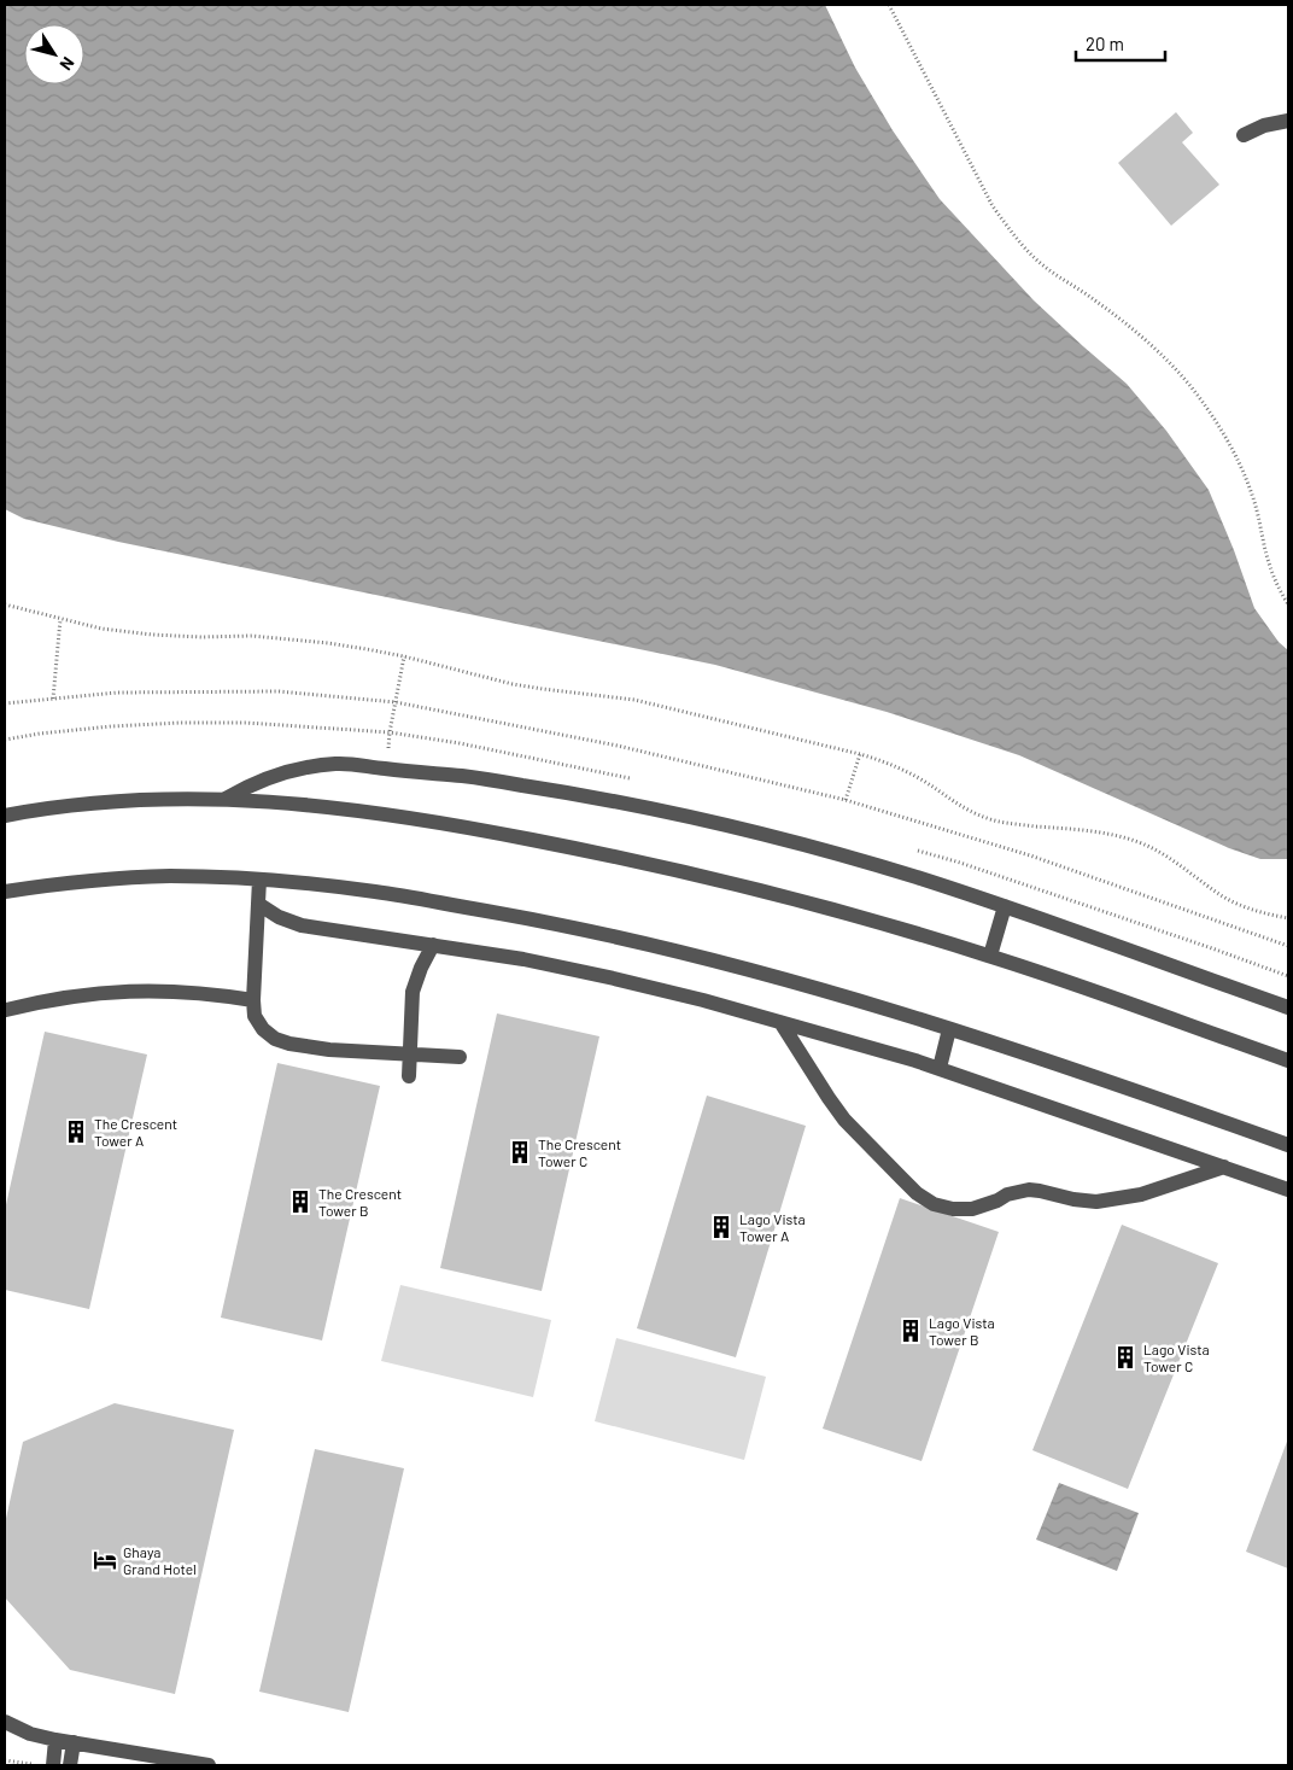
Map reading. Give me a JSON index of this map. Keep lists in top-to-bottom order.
{
  "places": {
    "building": [
      "The Crescent Tower A",
      "The Crescent Tower C",
      "The Crescent Tower B",
      "Lago Vista Tower A",
      "Lago Vista Tower B",
      "Lago Vista Tower C"
    ],
    "hotel": ["Ghaya Grand Hotel"]
  },
  "scale_bar": "20 m",
  "north": "bottom right"
}
